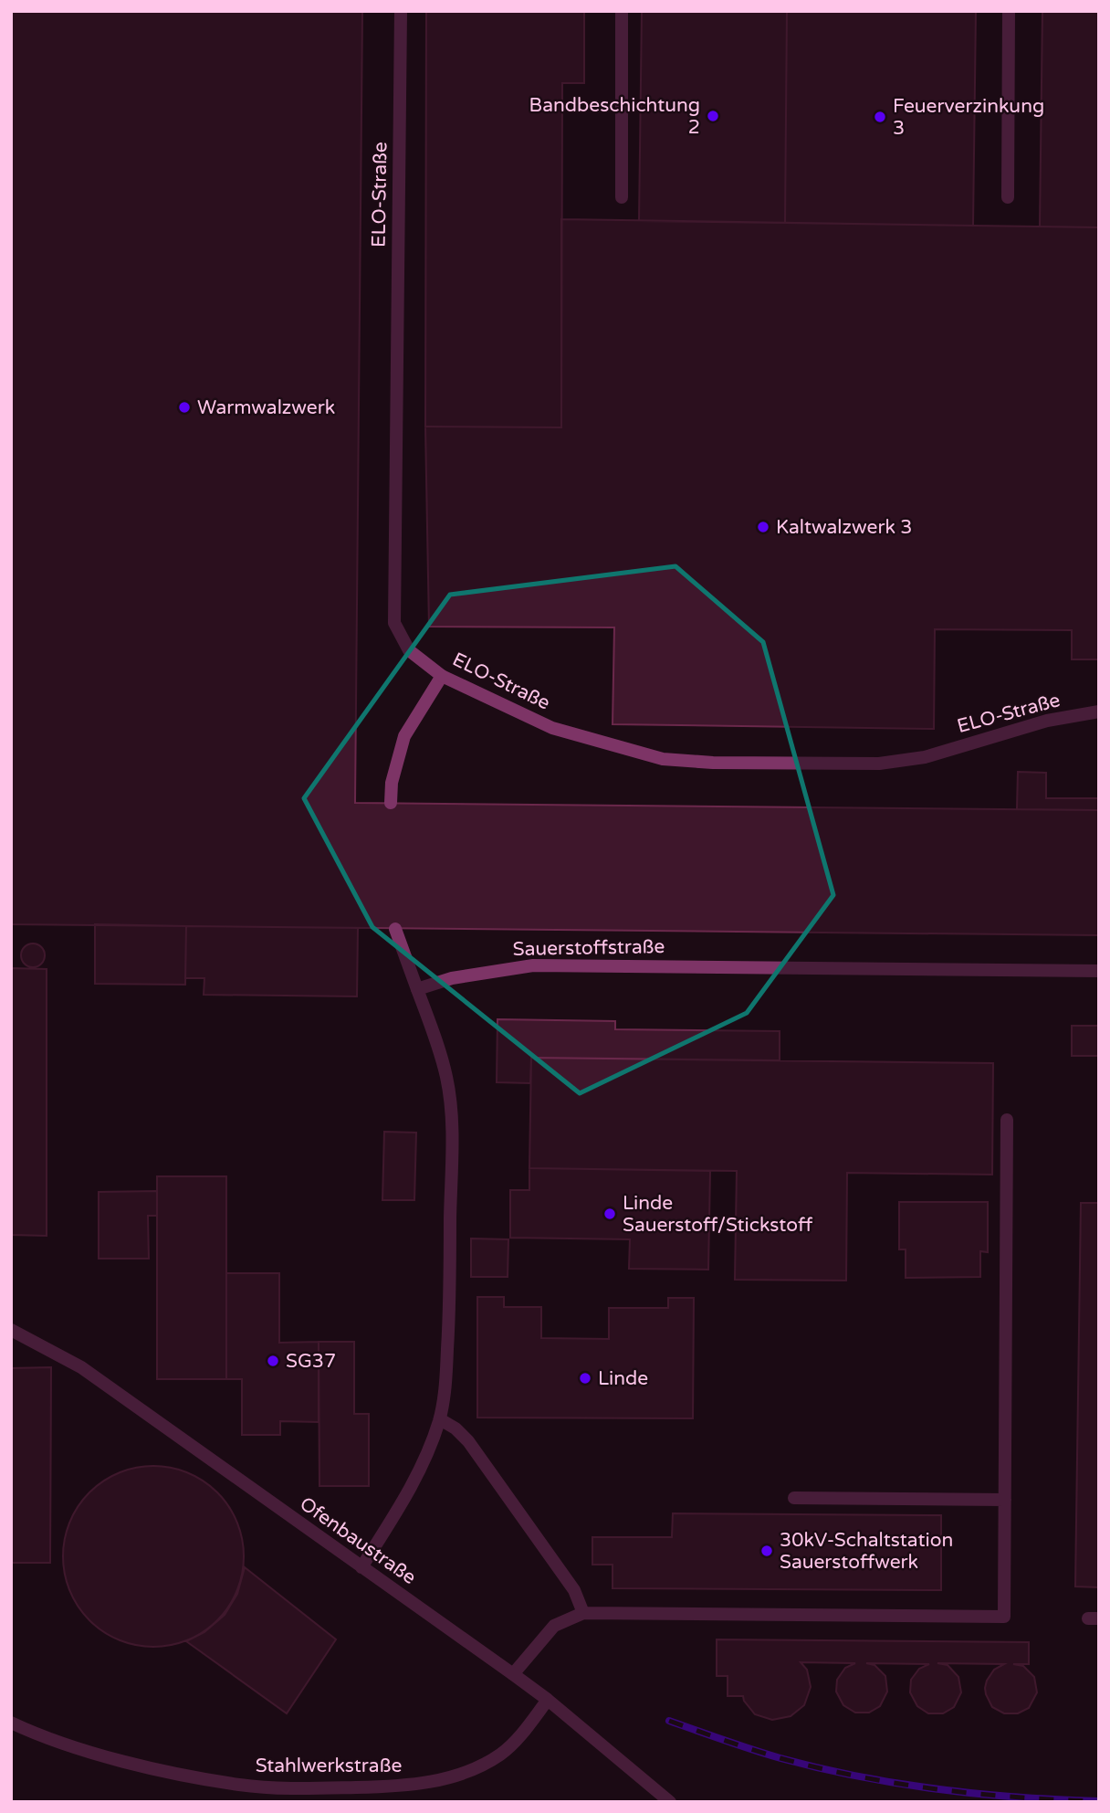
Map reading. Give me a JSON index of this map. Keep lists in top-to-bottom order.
{
  "streets": {
    "street": [
      "ELO-Straße",
      "Sauerstoffstraße",
      "Ofenbaustraße",
      "Stahlwerkstraße"
    ]
  },
  "crossings": [
    ["Ofenbaustraße", "Stahlwerkstraße"]
  ],
  "places": [
    "Bandbeschichtung 2",
    "Feuerverzinkung 3",
    "Warmwalzwerk",
    "Kaltwalzwerk 3",
    "Linde Sauerstoff/Stickstoff",
    "SG37",
    "Linde",
    "30kV-Schaltstation Sauerstoffwerk"
  ]
}
